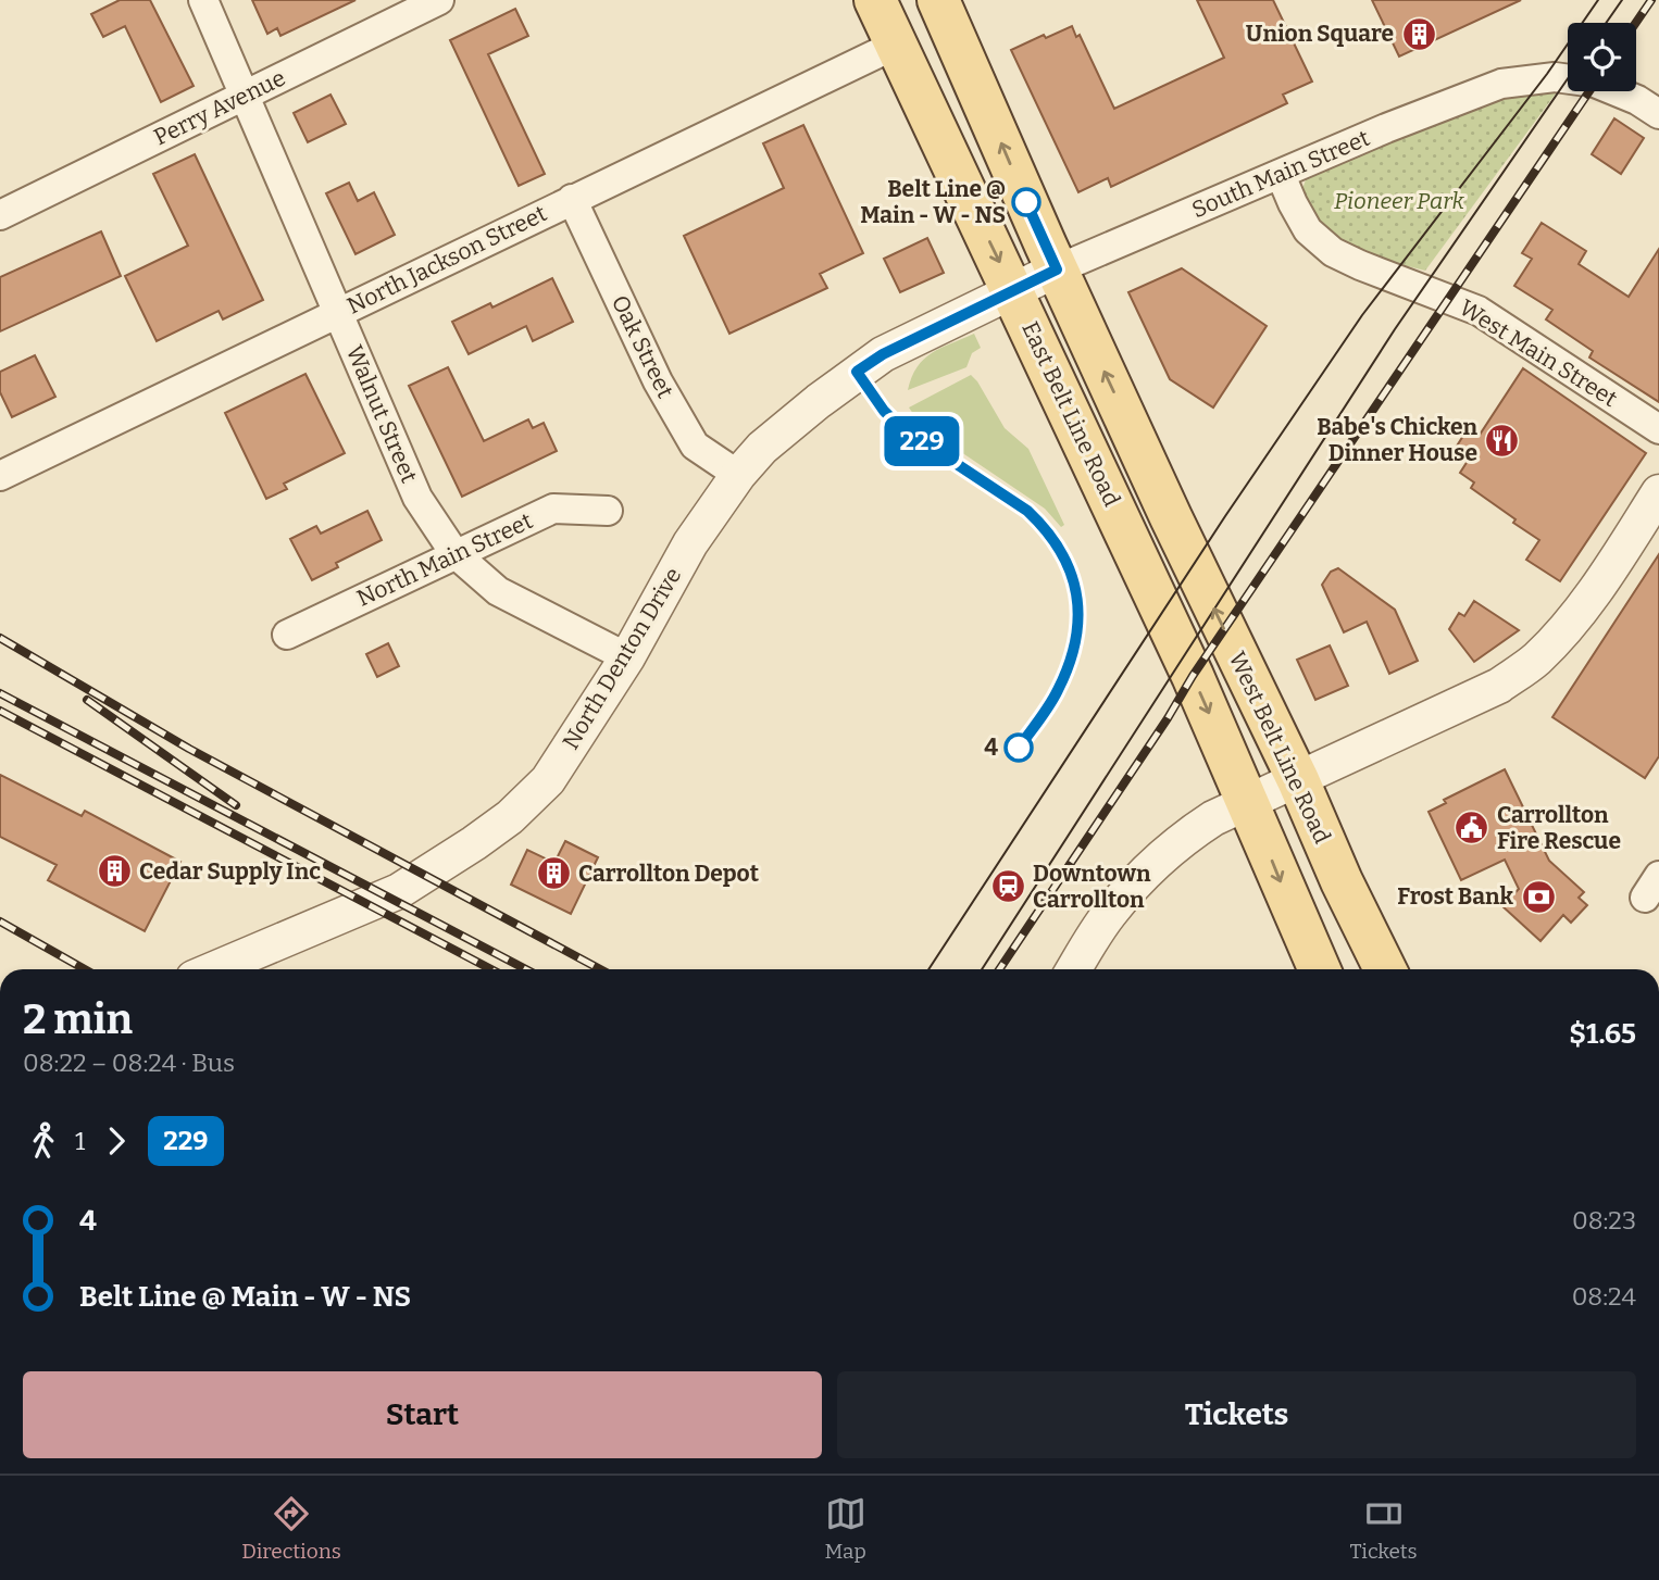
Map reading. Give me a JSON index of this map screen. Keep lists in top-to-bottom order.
{
  "streets": {
    "main road": ["East Belt Line Road", "West Belt Line Road"],
    "street": [
      "Perry Avenue",
      "South Main Street",
      "North Jackson Street",
      "Oak Street",
      "West Main Street",
      "Walnut Street",
      "North Main Street",
      "North Denton Drive"
    ]
  },
  "crossings": [
    ["Perry Avenue", "Walnut Street"],
    ["South Main Street", "West Main Street"],
    ["South Main Street", "East Belt Line Road"],
    ["South Main Street", "North Denton Drive"],
    ["North Jackson Street", "Oak Street"],
    ["North Jackson Street", "Walnut Street"],
    ["North Jackson Street", "East Belt Line Road"],
    ["Oak Street", "North Denton Drive"],
    ["Walnut Street", "North Main Street"],
    ["Walnut Street", "North Denton Drive"],
    ["East Belt Line Road", "North Denton Drive"],
    ["East Belt Line Road", "West Belt Line Road"]
  ],
  "one_way": ["West Belt Line Road"],
  "parks": ["Pioneer Park"],
  "places": {
    "building": ["Union Square", "Cedar Supply Inc", "Carrollton Depot"],
    "other": ["Belt Line @ Main - W - NS", "4"],
    "restaurant": ["Babe's Chicken Dinner House"],
    "public building": ["Carrollton Fire Rescue"],
    "station": ["Downtown Carrollton"],
    "bank": ["Frost Bank"]
  },
  "lines": ["bus line 229"],
  "page": {
    "on_map": "229",
    "heading": ["2 min", "08:22 – 08:24 · Bus", "$1.65"],
    "legs": ["1", "229"],
    "list": [
      {
        "name": "4",
        "value": "08:23"
      },
      {
        "name": "Belt Line @ Main - W - NS",
        "value": "08:24"
      }
    ],
    "buttons": ["Start", "Tickets"],
    "tabs": ["Directions", "Map", "Tickets"]
  }
}
